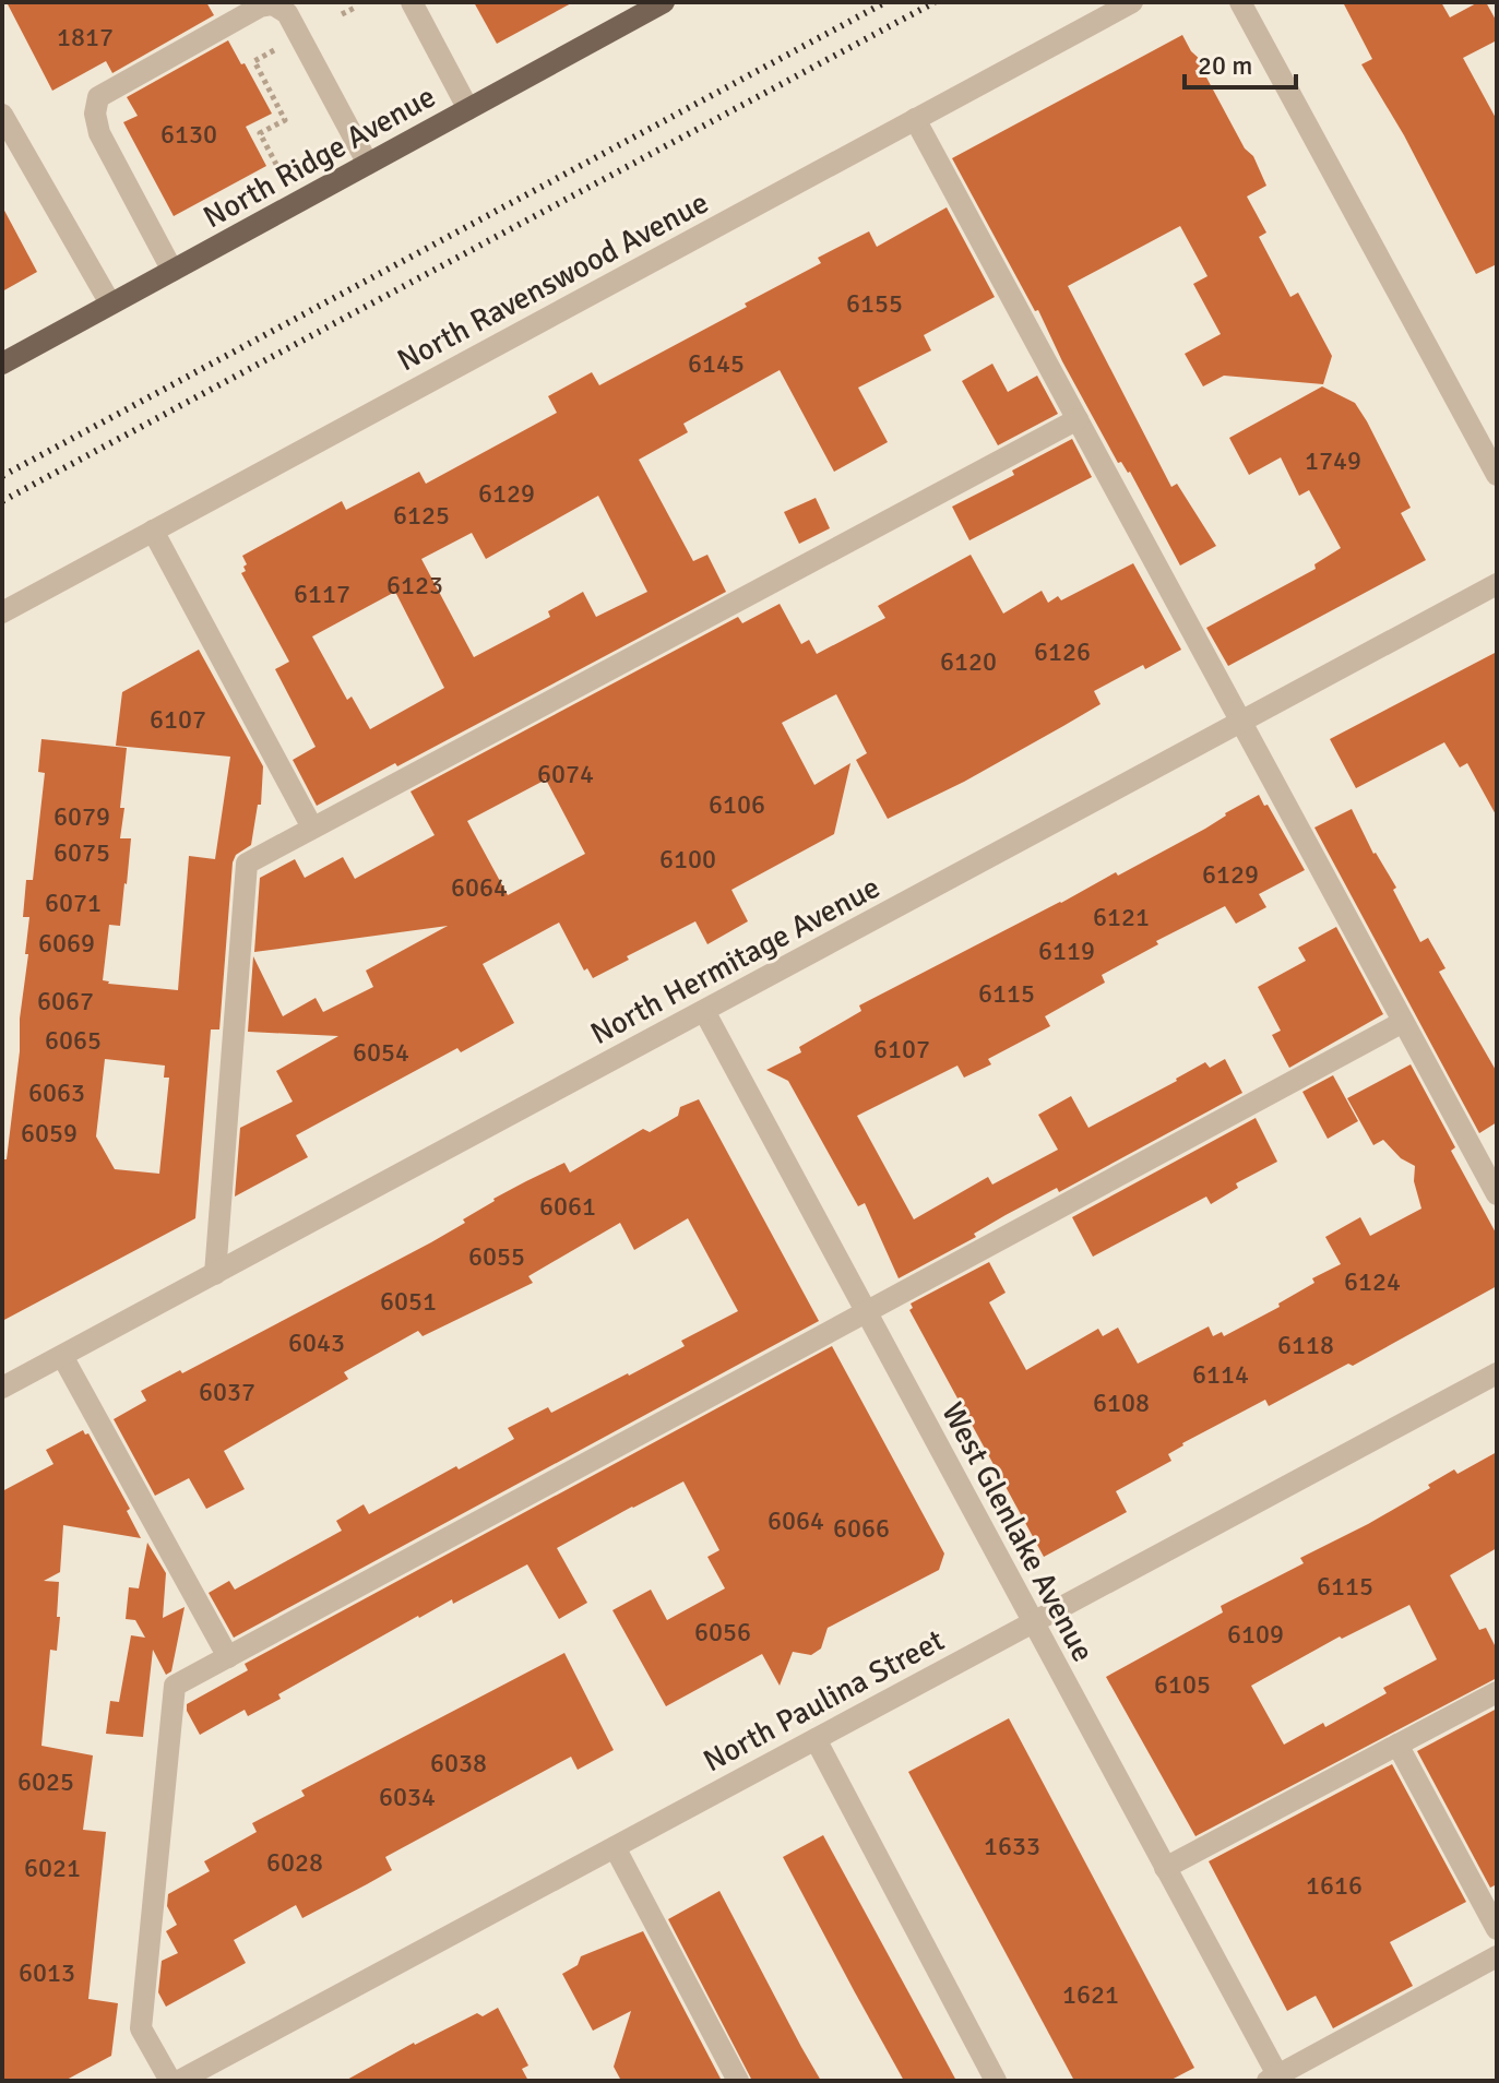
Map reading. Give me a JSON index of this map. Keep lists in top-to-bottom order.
{
  "streets": {
    "main road": ["North Ridge Avenue"],
    "street": [
      "North Ravenswood Avenue",
      "North Hermitage Avenue",
      "West Glenlake Avenue",
      "North Paulina Street"
    ]
  },
  "crossings": [
    ["North Hermitage Avenue", "West Glenlake Avenue"],
    ["West Glenlake Avenue", "North Paulina Street"]
  ],
  "house_numbers": [
    "1817",
    "6130",
    "6155",
    "6145",
    "1749",
    "6129",
    "6125",
    "6123",
    "6117",
    "6126",
    "6120",
    "6107",
    "6074",
    "6106",
    "6079",
    "6075",
    "6100",
    "6129",
    "6064",
    "6071",
    "6121",
    "6069",
    "6119",
    "6115",
    "6067",
    "6065",
    "6107",
    "6054",
    "6063",
    "6059",
    "6061",
    "6055",
    "6124",
    "6051",
    "6043",
    "6118",
    "6114",
    "6037",
    "6108",
    "6064",
    "6066",
    "6115",
    "6056",
    "6109",
    "6105",
    "6038",
    "6025",
    "6034",
    "1633",
    "6028",
    "6021",
    "1616",
    "6013",
    "1621"
  ],
  "scale_bar": "20 m"
}
